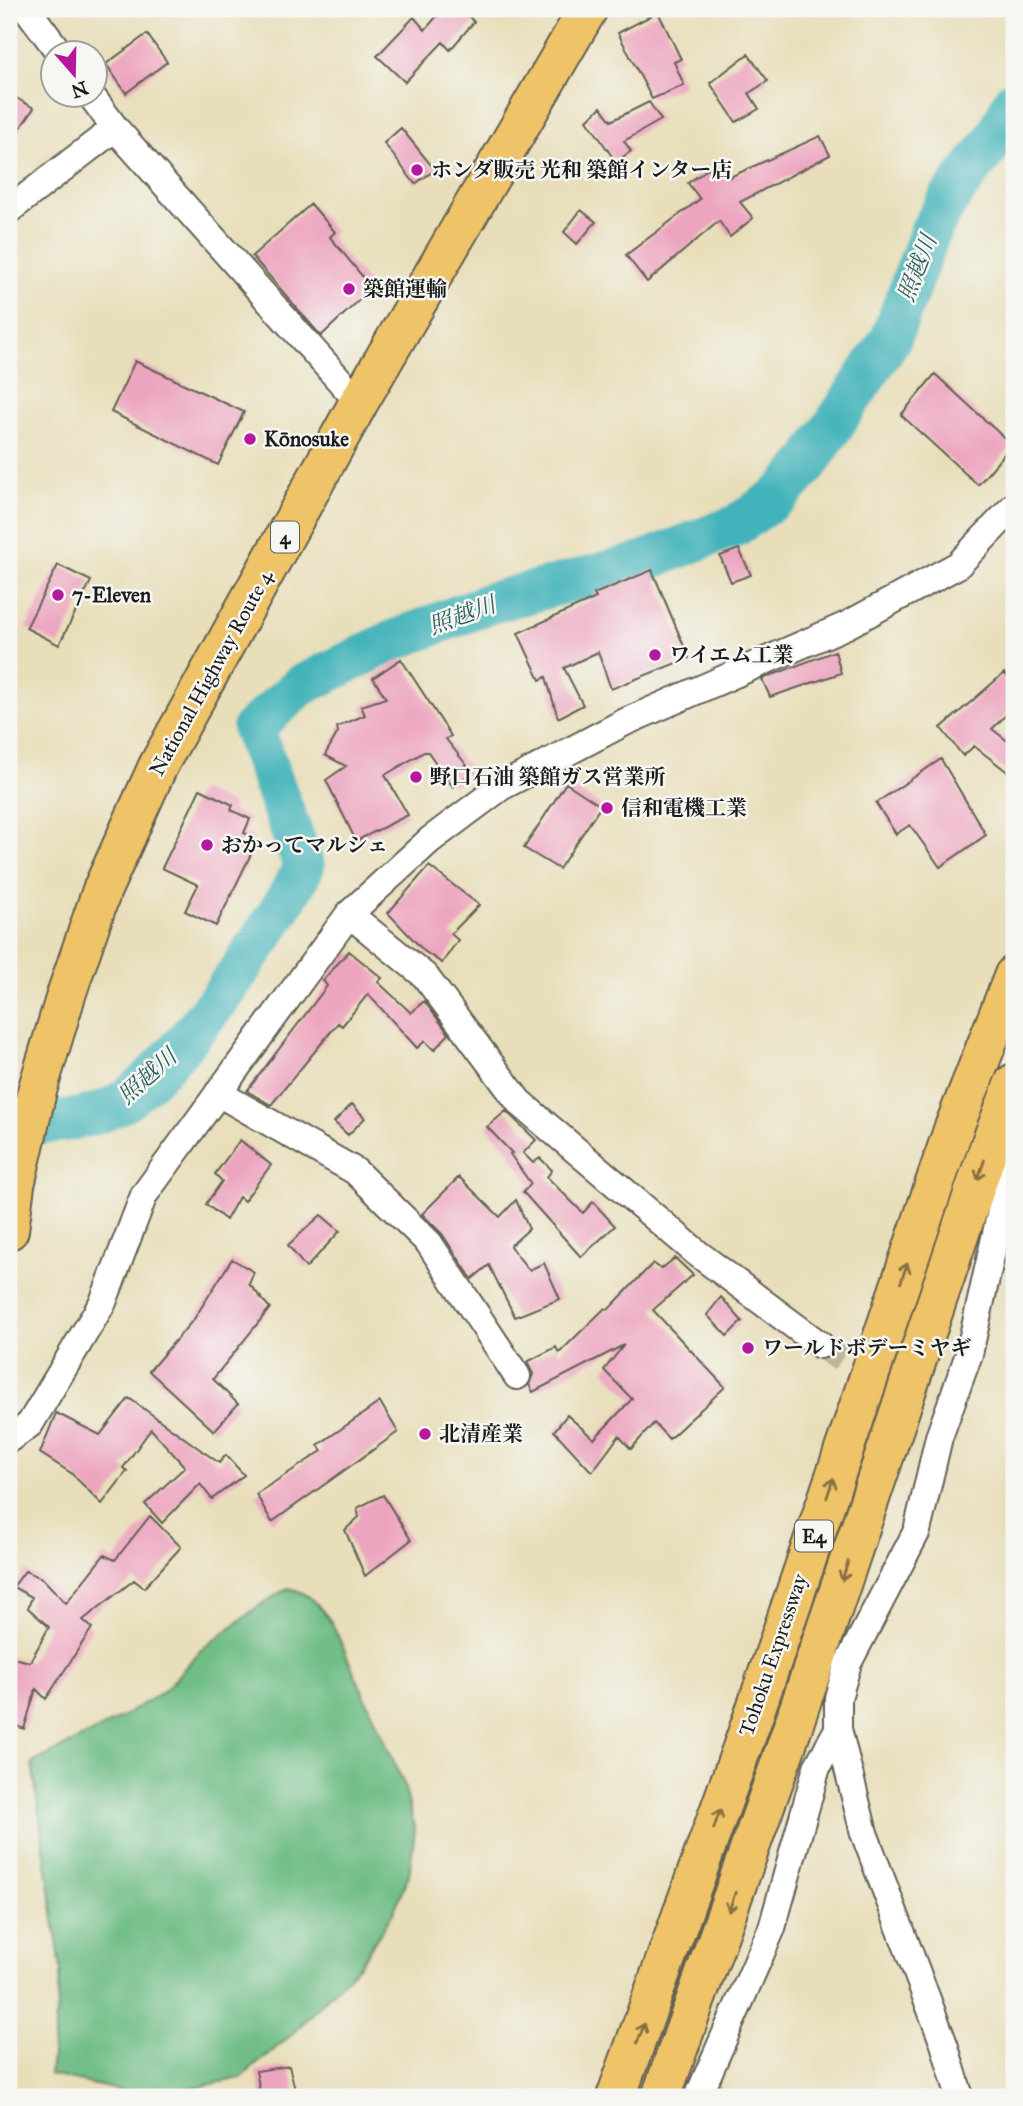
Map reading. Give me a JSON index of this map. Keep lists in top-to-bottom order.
{
  "streets": {
    "highway": [
      "4",
      "National Highway Route 4",
      "E4",
      "Tohoku Expressway"
    ]
  },
  "water": ["照越川"],
  "places": [
    "ホンダ販売 光和 築館インター店",
    "築館運輸",
    "Kōnosuke",
    "7-Eleven",
    "ワイエム工業",
    "野口石油 築館ガス営業所",
    "信和電機工業",
    "おかってマルシェ",
    "ワールドボデーミヤギ",
    "北清産業"
  ],
  "north": "bottom"
}
